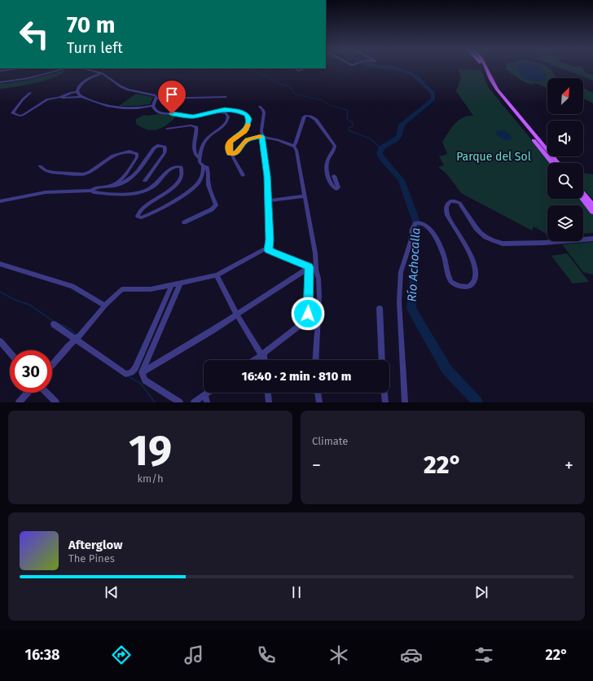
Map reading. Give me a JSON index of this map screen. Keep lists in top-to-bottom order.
{
  "water": ["Río Achocalla"],
  "parks": ["Parque del Sol"],
  "north": "top right",
  "page": {
    "turn": ["70 m", "Turn left"],
    "limit": "30",
    "trip": "16:40 · 2 min · 810 m",
    "tile": [
      ["19", "km/h"],
      "Climate"
    ],
    "heat": ["−", "22°", "+"],
    "song": ["Afterglow", "The Pines"],
    "tabs": ["16:38", "22°"]
  }
}
